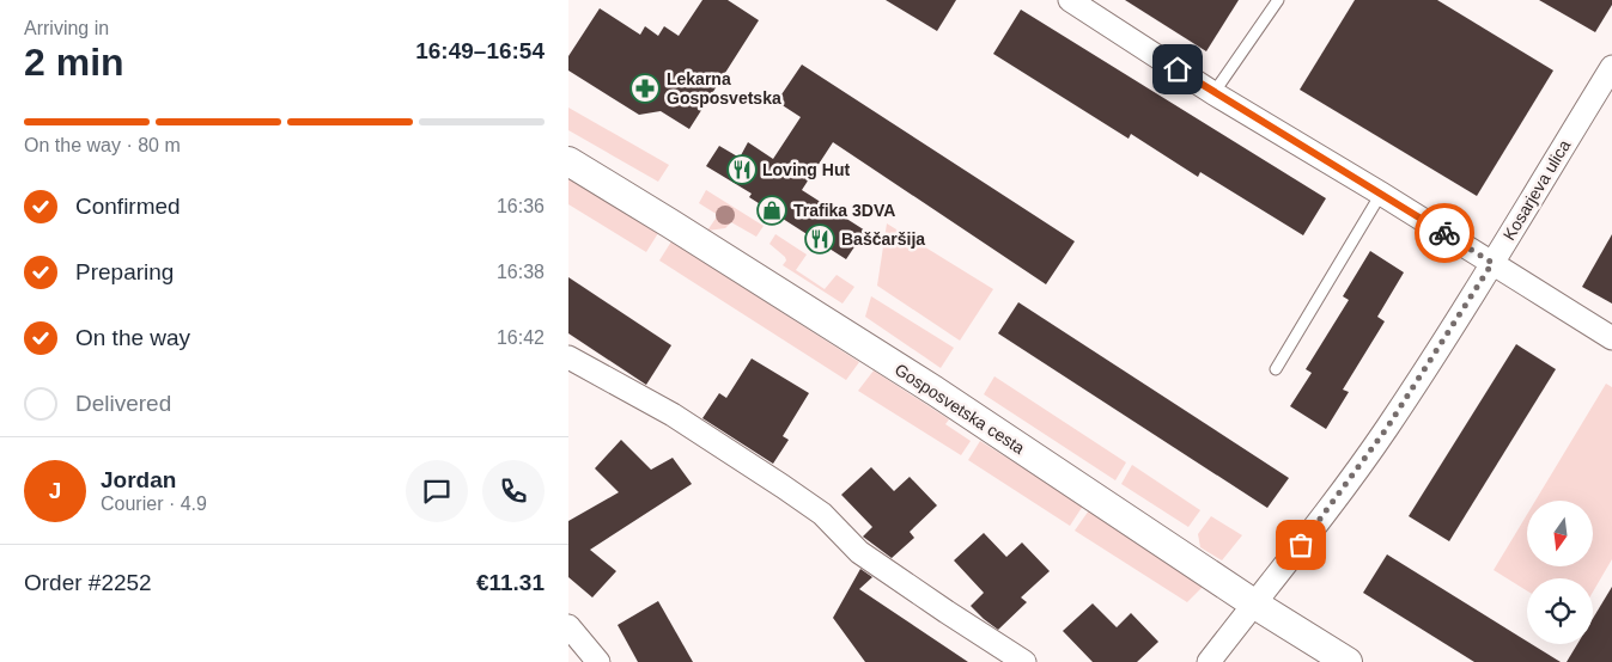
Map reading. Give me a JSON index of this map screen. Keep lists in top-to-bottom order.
{
  "streets": {
    "street": ["Kosarjeva ulica", "Gosposvetska cesta"]
  },
  "crossings": [
    ["Kosarjeva ulica", "Gosposvetska cesta"]
  ],
  "places": {
    "pharmacy": ["Lekarna Gosposvetska"],
    "restaurant": ["Loving Hut", "Baščaršija"],
    "shop": ["Trafika 3DVA"]
  },
  "north": "bottom",
  "page": {
    "heading": ["2 min", "Arriving in", "16:49–16:54"],
    "panel": [
      "Jordan",
      "Courier · 4.9",
      "Order #2252",
      "€11.31"
    ],
    "bar": "On the way · 80 m",
    "list": [
      ["Confirmed", "16:36"],
      ["Preparing", "16:38"],
      ["On the way", "16:42"],
      "Delivered"
    ],
    "round": "J"
  }
}
